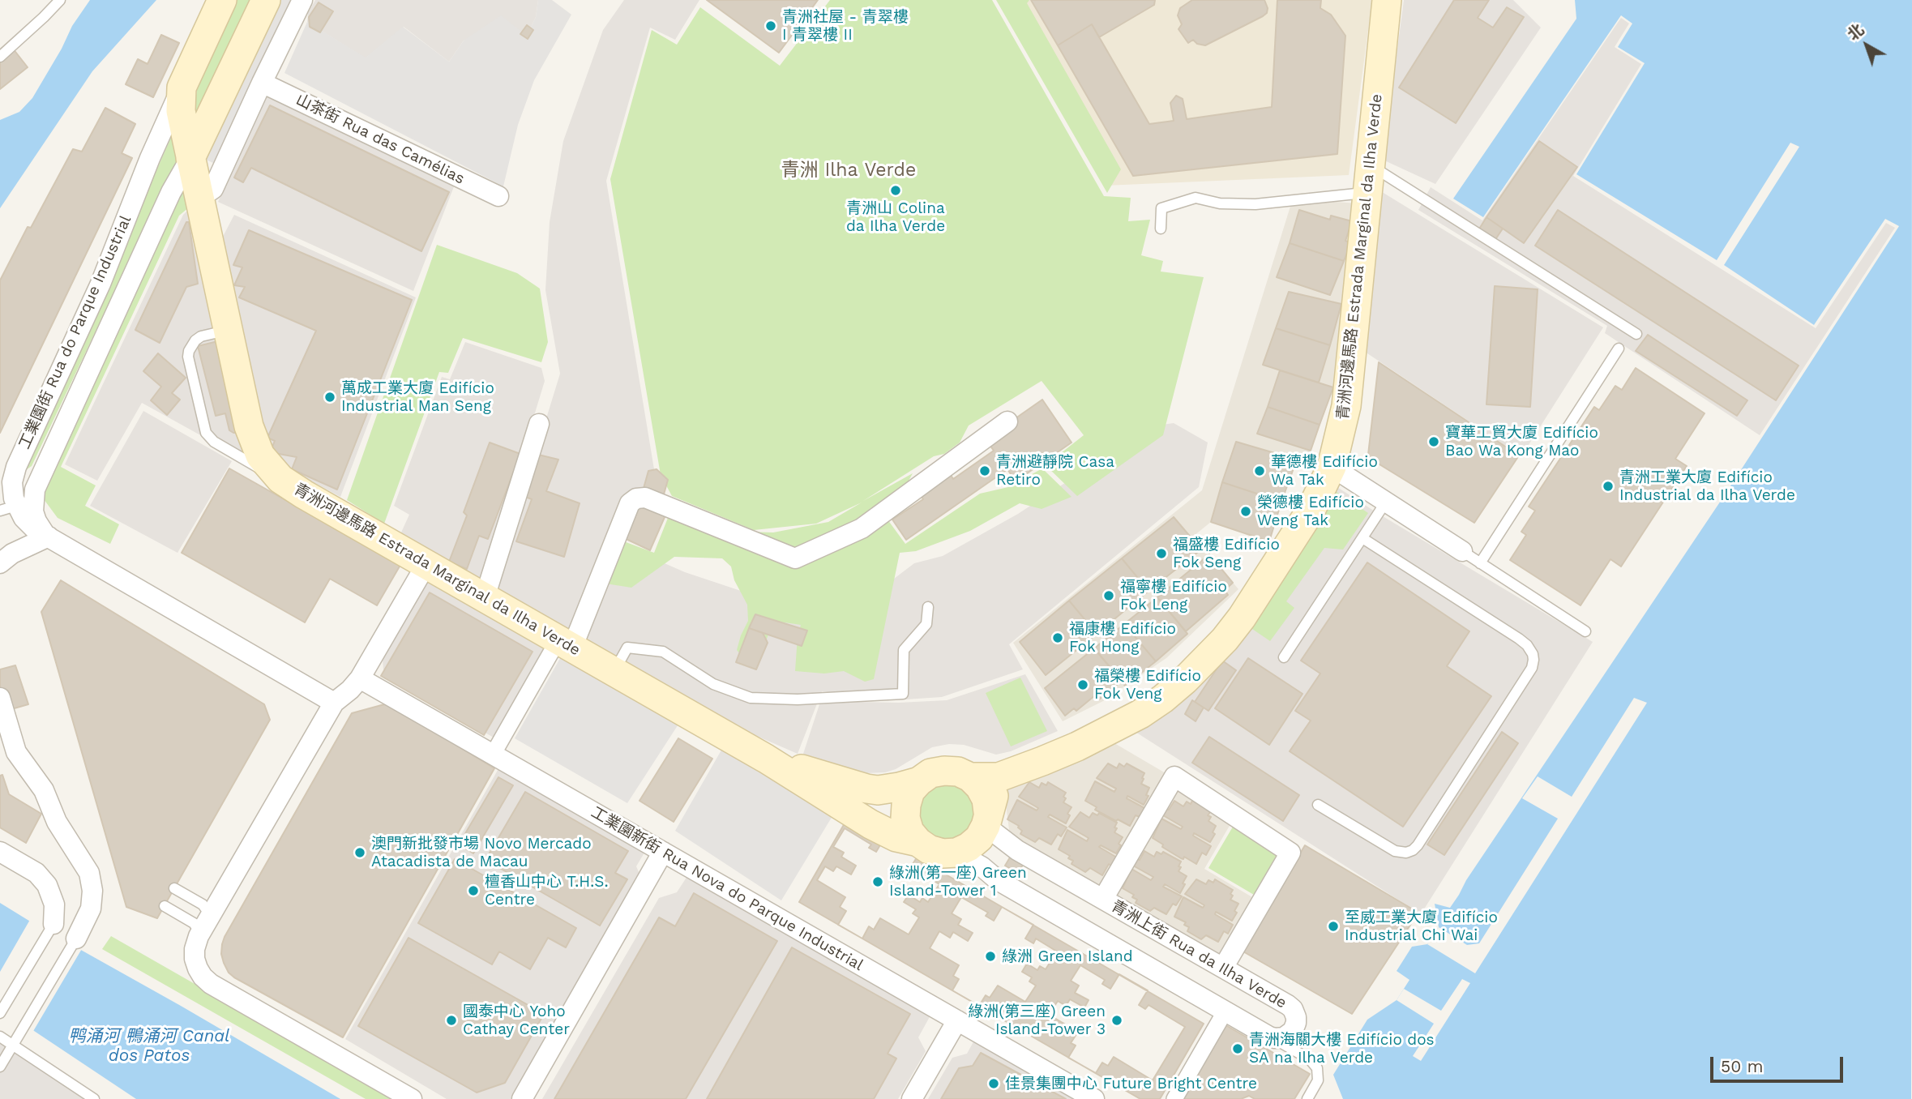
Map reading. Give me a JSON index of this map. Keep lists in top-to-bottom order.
{
  "streets": {
    "main road": ["青洲河邊馬路 Estrada Marginal da Ilha Verde"],
    "street": [
      "山茶街 Rua das Camélias",
      "工業園街 Rua do Parque Industrial",
      "工業園新街 Rua Nova do Parque Industrial",
      "青洲上街 Rua da Ilha Verde"
    ]
  },
  "crossings": [
    ["青洲河邊馬路 Estrada Marginal da Ilha Verde", "工業園街 Rua do Parque Industrial"],
    ["青洲河邊馬路 Estrada Marginal da Ilha Verde", "青洲上街 Rua da Ilha Verde"]
  ],
  "districts": ["青洲 Ilha Verde"],
  "water": ["鸭涌河 鴨涌河 Canal dos Patos"],
  "places": [
    "青洲社屋 - 青翠樓 I 青翠樓 II",
    "青洲山 Colina da Ilha Verde",
    "萬成工業大廈 Edifício Industrial Man Seng",
    "寶華工貿大廈 Edifício Bao Wa Kong Mao",
    "青洲避靜院 Casa Retiro",
    "華德樓 Edifício Wa Tak",
    "青洲工業大廈 Edifício Industrial da Ilha Verde",
    "榮德樓 Edifício Weng Tak",
    "福盛樓 Edifício Fok Seng",
    "福寧樓 Edifício Fok Leng",
    "福康樓 Edifício Fok Hong",
    "福榮樓 Edifício Fok Veng",
    "澳門新批發市場 Novo Mercado Atacadista de Macau",
    "綠洲(第一座) Green Island-Tower 1",
    "檀香山中心 T.H.S. Centre",
    "至威工業大廈 Edifício Industrial Chi Wai",
    "綠洲 Green Island",
    "國泰中心 Yoho Cathay Center",
    "綠洲(第三座) Green Island-Tower 3",
    "青洲海關大樓 Edifício dos SA na Ilha Verde",
    "佳景集團中心 Future Bright Centre"
  ],
  "scale_bar": "50 m",
  "north": "top left"
}
